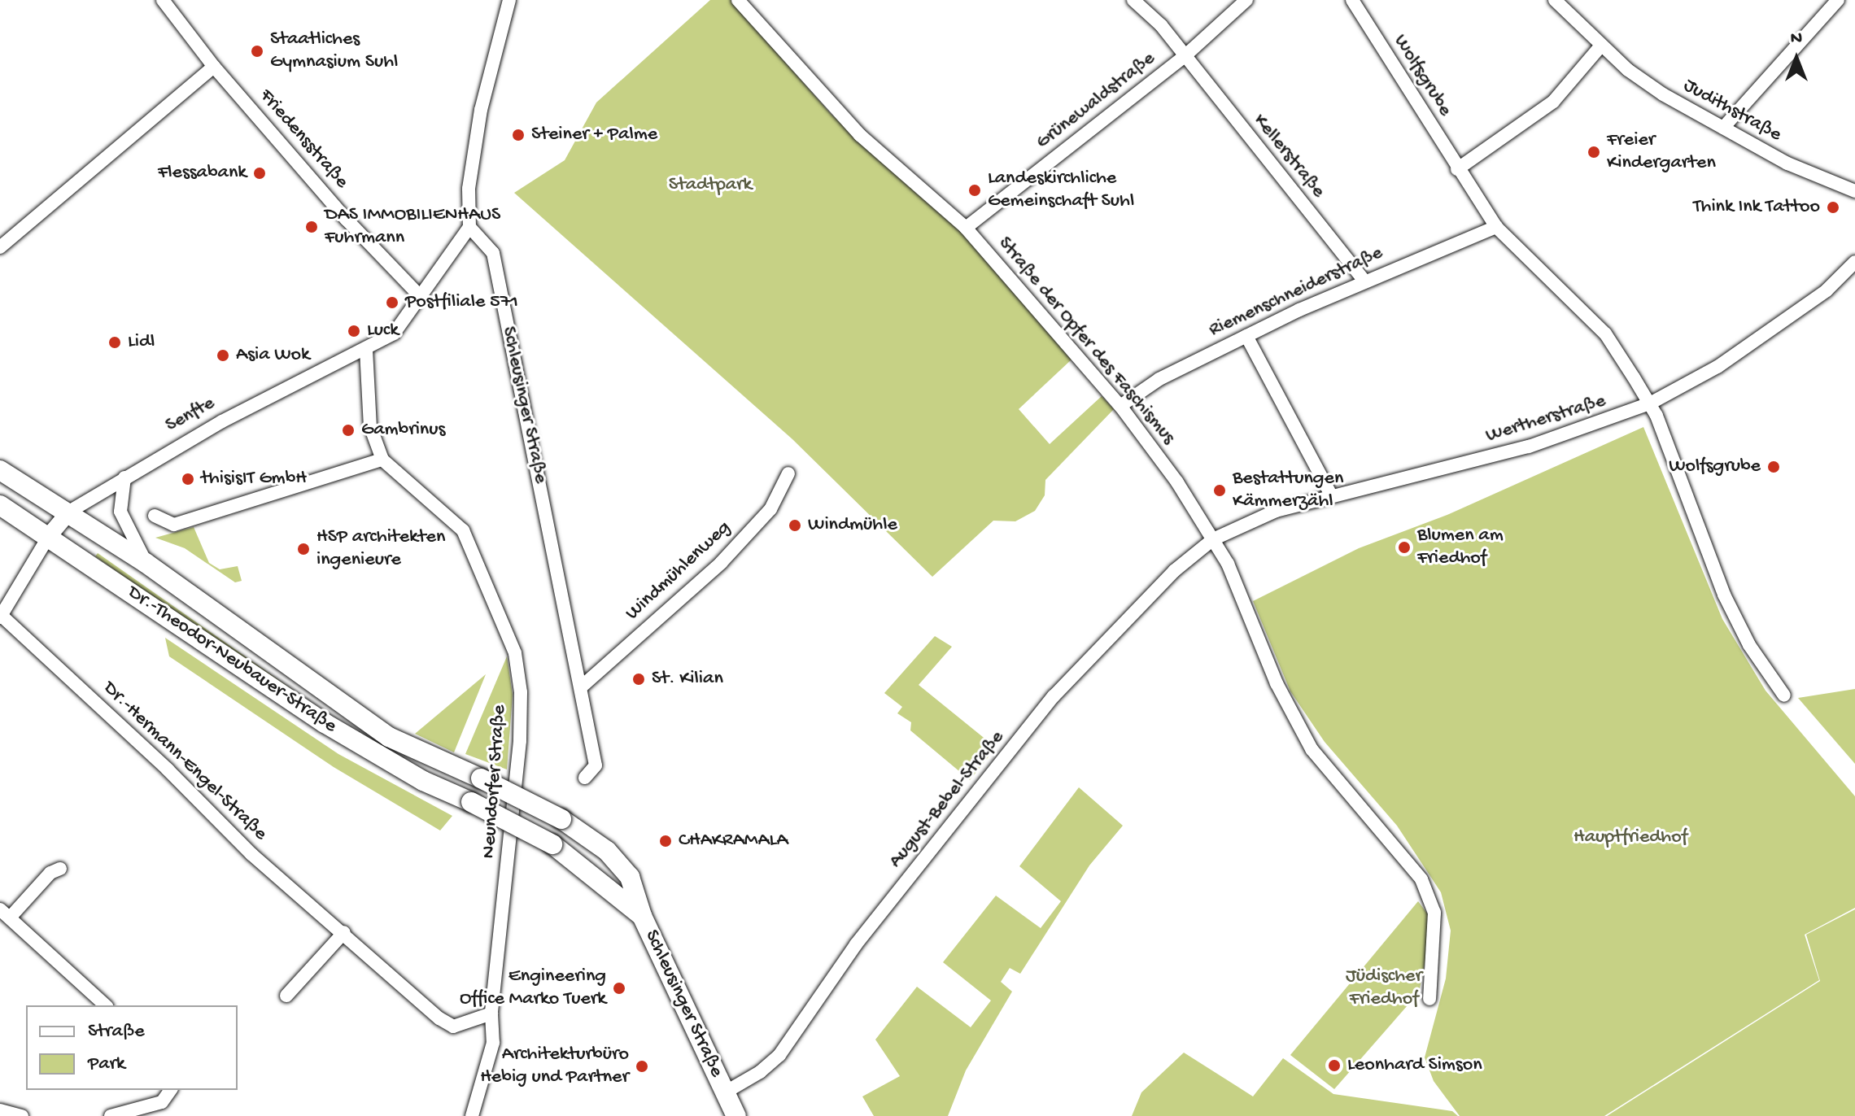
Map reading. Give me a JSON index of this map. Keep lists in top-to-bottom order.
{
  "streets": {
    "main road": ["Schleusinger Straße", "Dr.-Theodor-Neubauer-Straße"],
    "street": [
      "Wolfsgrube",
      "Grünewaldstraße",
      "Judithstraße",
      "Friedensstraße",
      "Kellerstraße",
      "Riemenschneiderstraße",
      "Straße der Opfer des Faschismus",
      "Senfte",
      "Wertherstraße",
      "Windmühlenweg",
      "Dr.-Hermann-Engel-Straße",
      "Neundorfer Straße",
      "August-Bebel-Straße"
    ]
  },
  "crossings": [
    ["Wolfsgrube", "Riemenschneiderstraße"],
    ["Wolfsgrube", "Wertherstraße"],
    ["Grünewaldstraße", "Kellerstraße"],
    ["Grünewaldstraße", "Straße der Opfer des Faschismus"],
    ["Friedensstraße", "Senfte"],
    ["Kellerstraße", "Riemenschneiderstraße"],
    ["Riemenschneiderstraße", "Straße der Opfer des Faschismus"],
    ["Straße der Opfer des Faschismus", "Wertherstraße"],
    ["Straße der Opfer des Faschismus", "August-Bebel-Straße"],
    ["Schleusinger Straße", "Senfte"],
    ["Schleusinger Straße", "Windmühlenweg"],
    ["Schleusinger Straße", "Dr.-Theodor-Neubauer-Straße"],
    ["Schleusinger Straße", "August-Bebel-Straße"],
    ["Senfte", "Dr.-Theodor-Neubauer-Straße"],
    ["Wertherstraße", "August-Bebel-Straße"],
    ["Dr.-Hermann-Engel-Straße", "Neundorfer Straße"]
  ],
  "parks": ["Stadtpark", "Hauptfriedhof", "Jüdischer Friedhof"],
  "places": [
    "Staatliches Gymnasium Suhl",
    "Steiner + Palme",
    "Freier Kindergarten",
    "Flessabank",
    "Landeskirchliche Gemeinschaft Suhl",
    "Think Ink Tattoo",
    "DAS IMMOBILIENHAUS Fuhrmann",
    "Postfiliale 571",
    "Luck",
    "Lidl",
    "Asia Wok",
    "Gambrinus",
    "Wolfsgrube",
    "thisisIT GmbH",
    "Bestattungen Kämmerzähl",
    "Windmühle",
    "Blumen am Friedhof",
    "HSP architekten ingenieure",
    "St. Kilian",
    "CHAKRAMALA",
    "Engineering Office Marko Tuerk",
    "Leonhard Simson",
    "Architekturbüro Hebig und Partner"
  ],
  "legend": ["Straße", "Park"],
  "north": "top"
}
